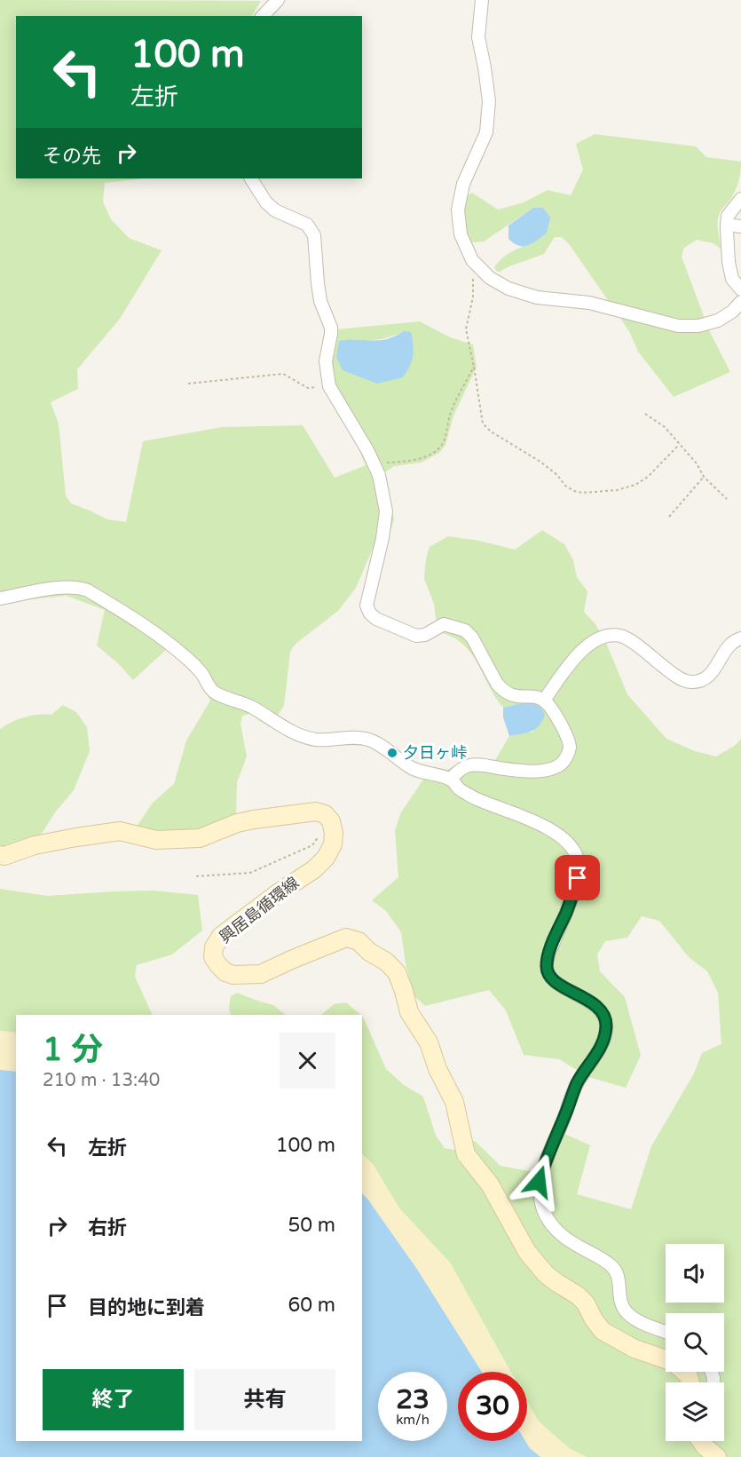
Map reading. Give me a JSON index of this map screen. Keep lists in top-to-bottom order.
{
  "streets": {
    "main road": ["興居島循環線"]
  },
  "places": ["夕日ヶ峠"],
  "page": {
    "turn": ["100 m", "左折"],
    "then": "その先",
    "heading": ["1 分", "210 m · 13:40"],
    "list": [
      {
        "name": "左折",
        "value": "100 m"
      },
      {
        "name": "右折",
        "value": "50 m"
      },
      {
        "name": "目的地に到着",
        "value": "60 m"
      }
    ],
    "buttons": ["終了", "共有"],
    "speed": "23 km/h",
    "limit": "30"
  }
}
